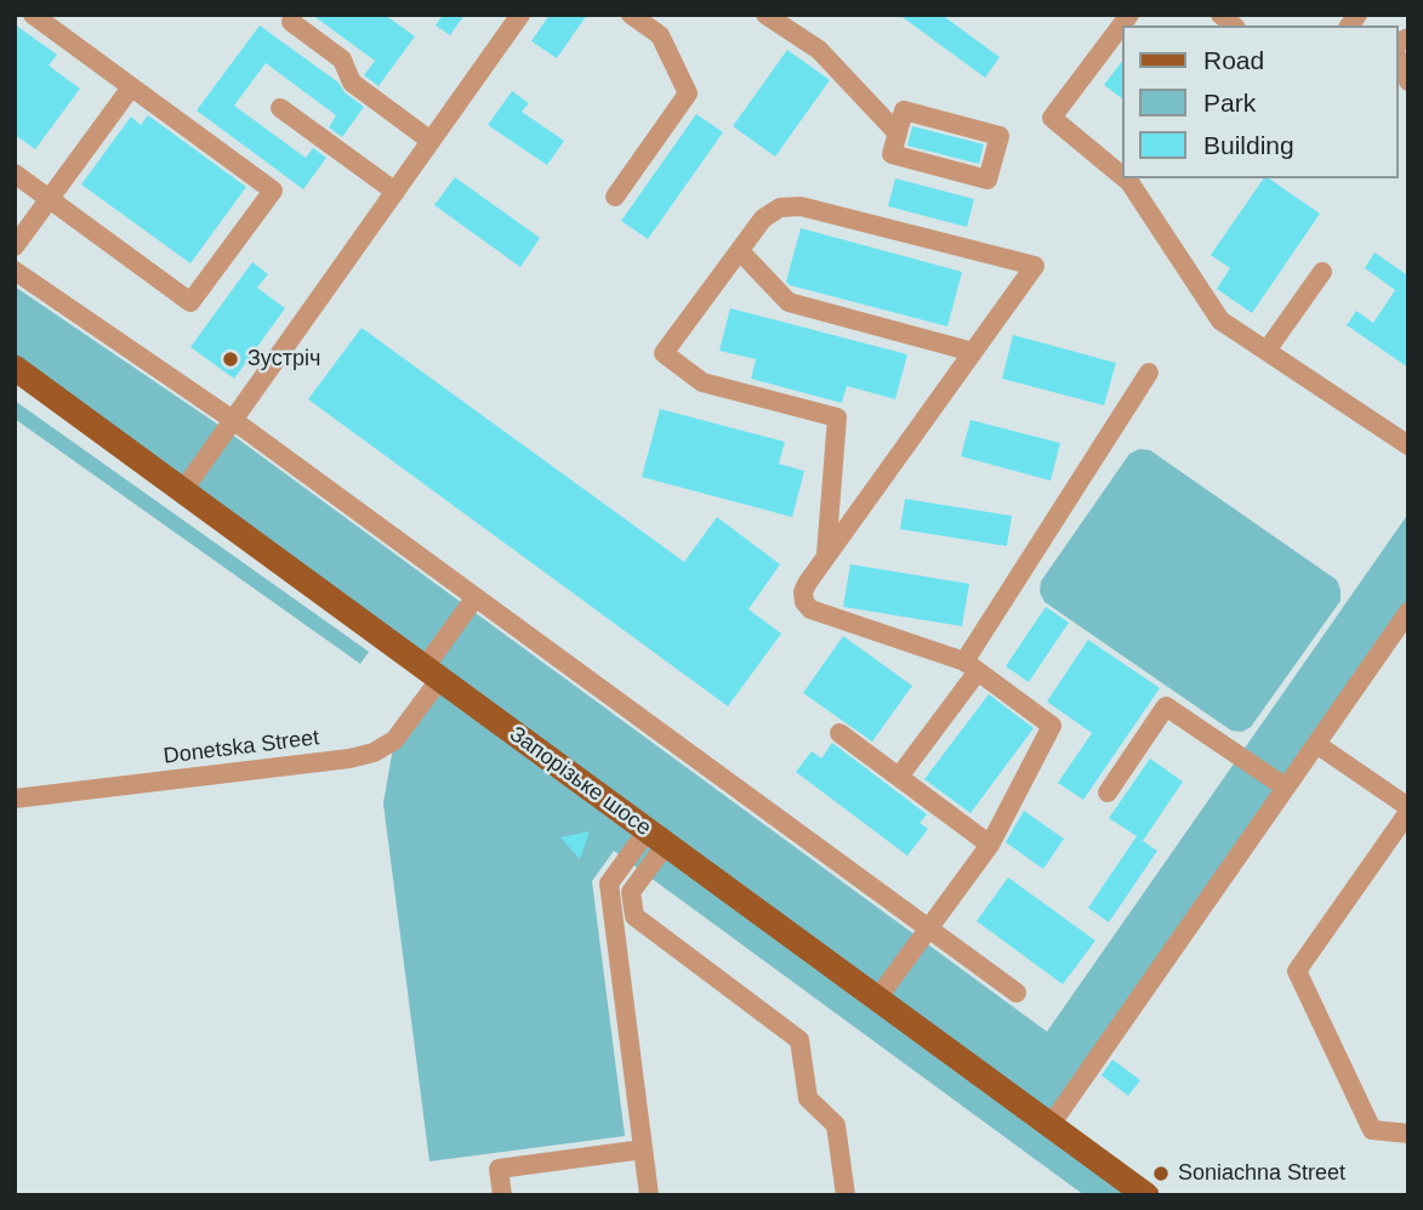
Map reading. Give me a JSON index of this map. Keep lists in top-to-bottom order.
{
  "streets": {
    "main road": ["Запорізьке шосе"],
    "street": ["Donetska Street"]
  },
  "crossings": [
    ["Donetska Street", "Запорізьке шосе"]
  ],
  "places": ["Зустріч", "Soniachna Street"],
  "legend": ["Road", "Park", "Building"]
}
